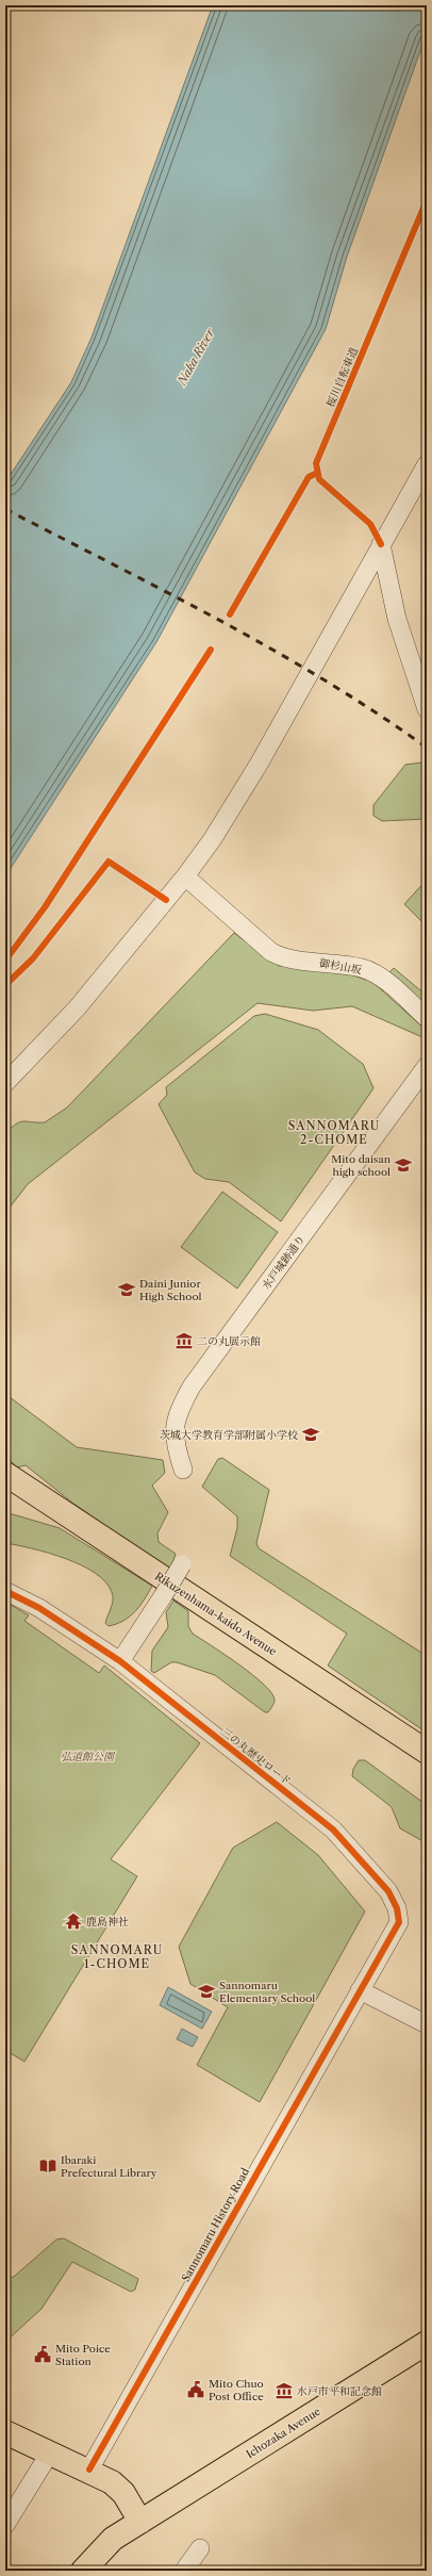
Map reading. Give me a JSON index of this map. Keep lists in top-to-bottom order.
{
  "streets": {
    "main road": ["Rikuzenhama-kaido Avenue", "Ichozaka Avenue"],
    "street": [
      "御杉山坂",
      "水戸城跡通り",
      "三の丸歴史ロード",
      "Sannomaru History Road"
    ],
    "cycle path": ["桜川自転車道"]
  },
  "crossings": [
    ["三の丸歴史ロード", "Sannomaru History Road"]
  ],
  "districts": ["SANNOMARU 2-CHOME", "SANNOMARU 1-CHOME"],
  "water": ["Naka River"],
  "parks": ["弘道館公園"],
  "places": {
    "school or university": [
      "Mito daisan high school",
      "Daini Junior High School",
      "茨城大学教育学部附属小学校",
      "Sannomaru Elementary School"
    ],
    "museum": ["二の丸展示館", "水戸市平和記念館"],
    "temple": ["鹿島神社"],
    "library": ["Ibaraki Prefectural Library"],
    "public building": ["Mito Poice Station", "Mito Chuo Post Office"]
  }
}
